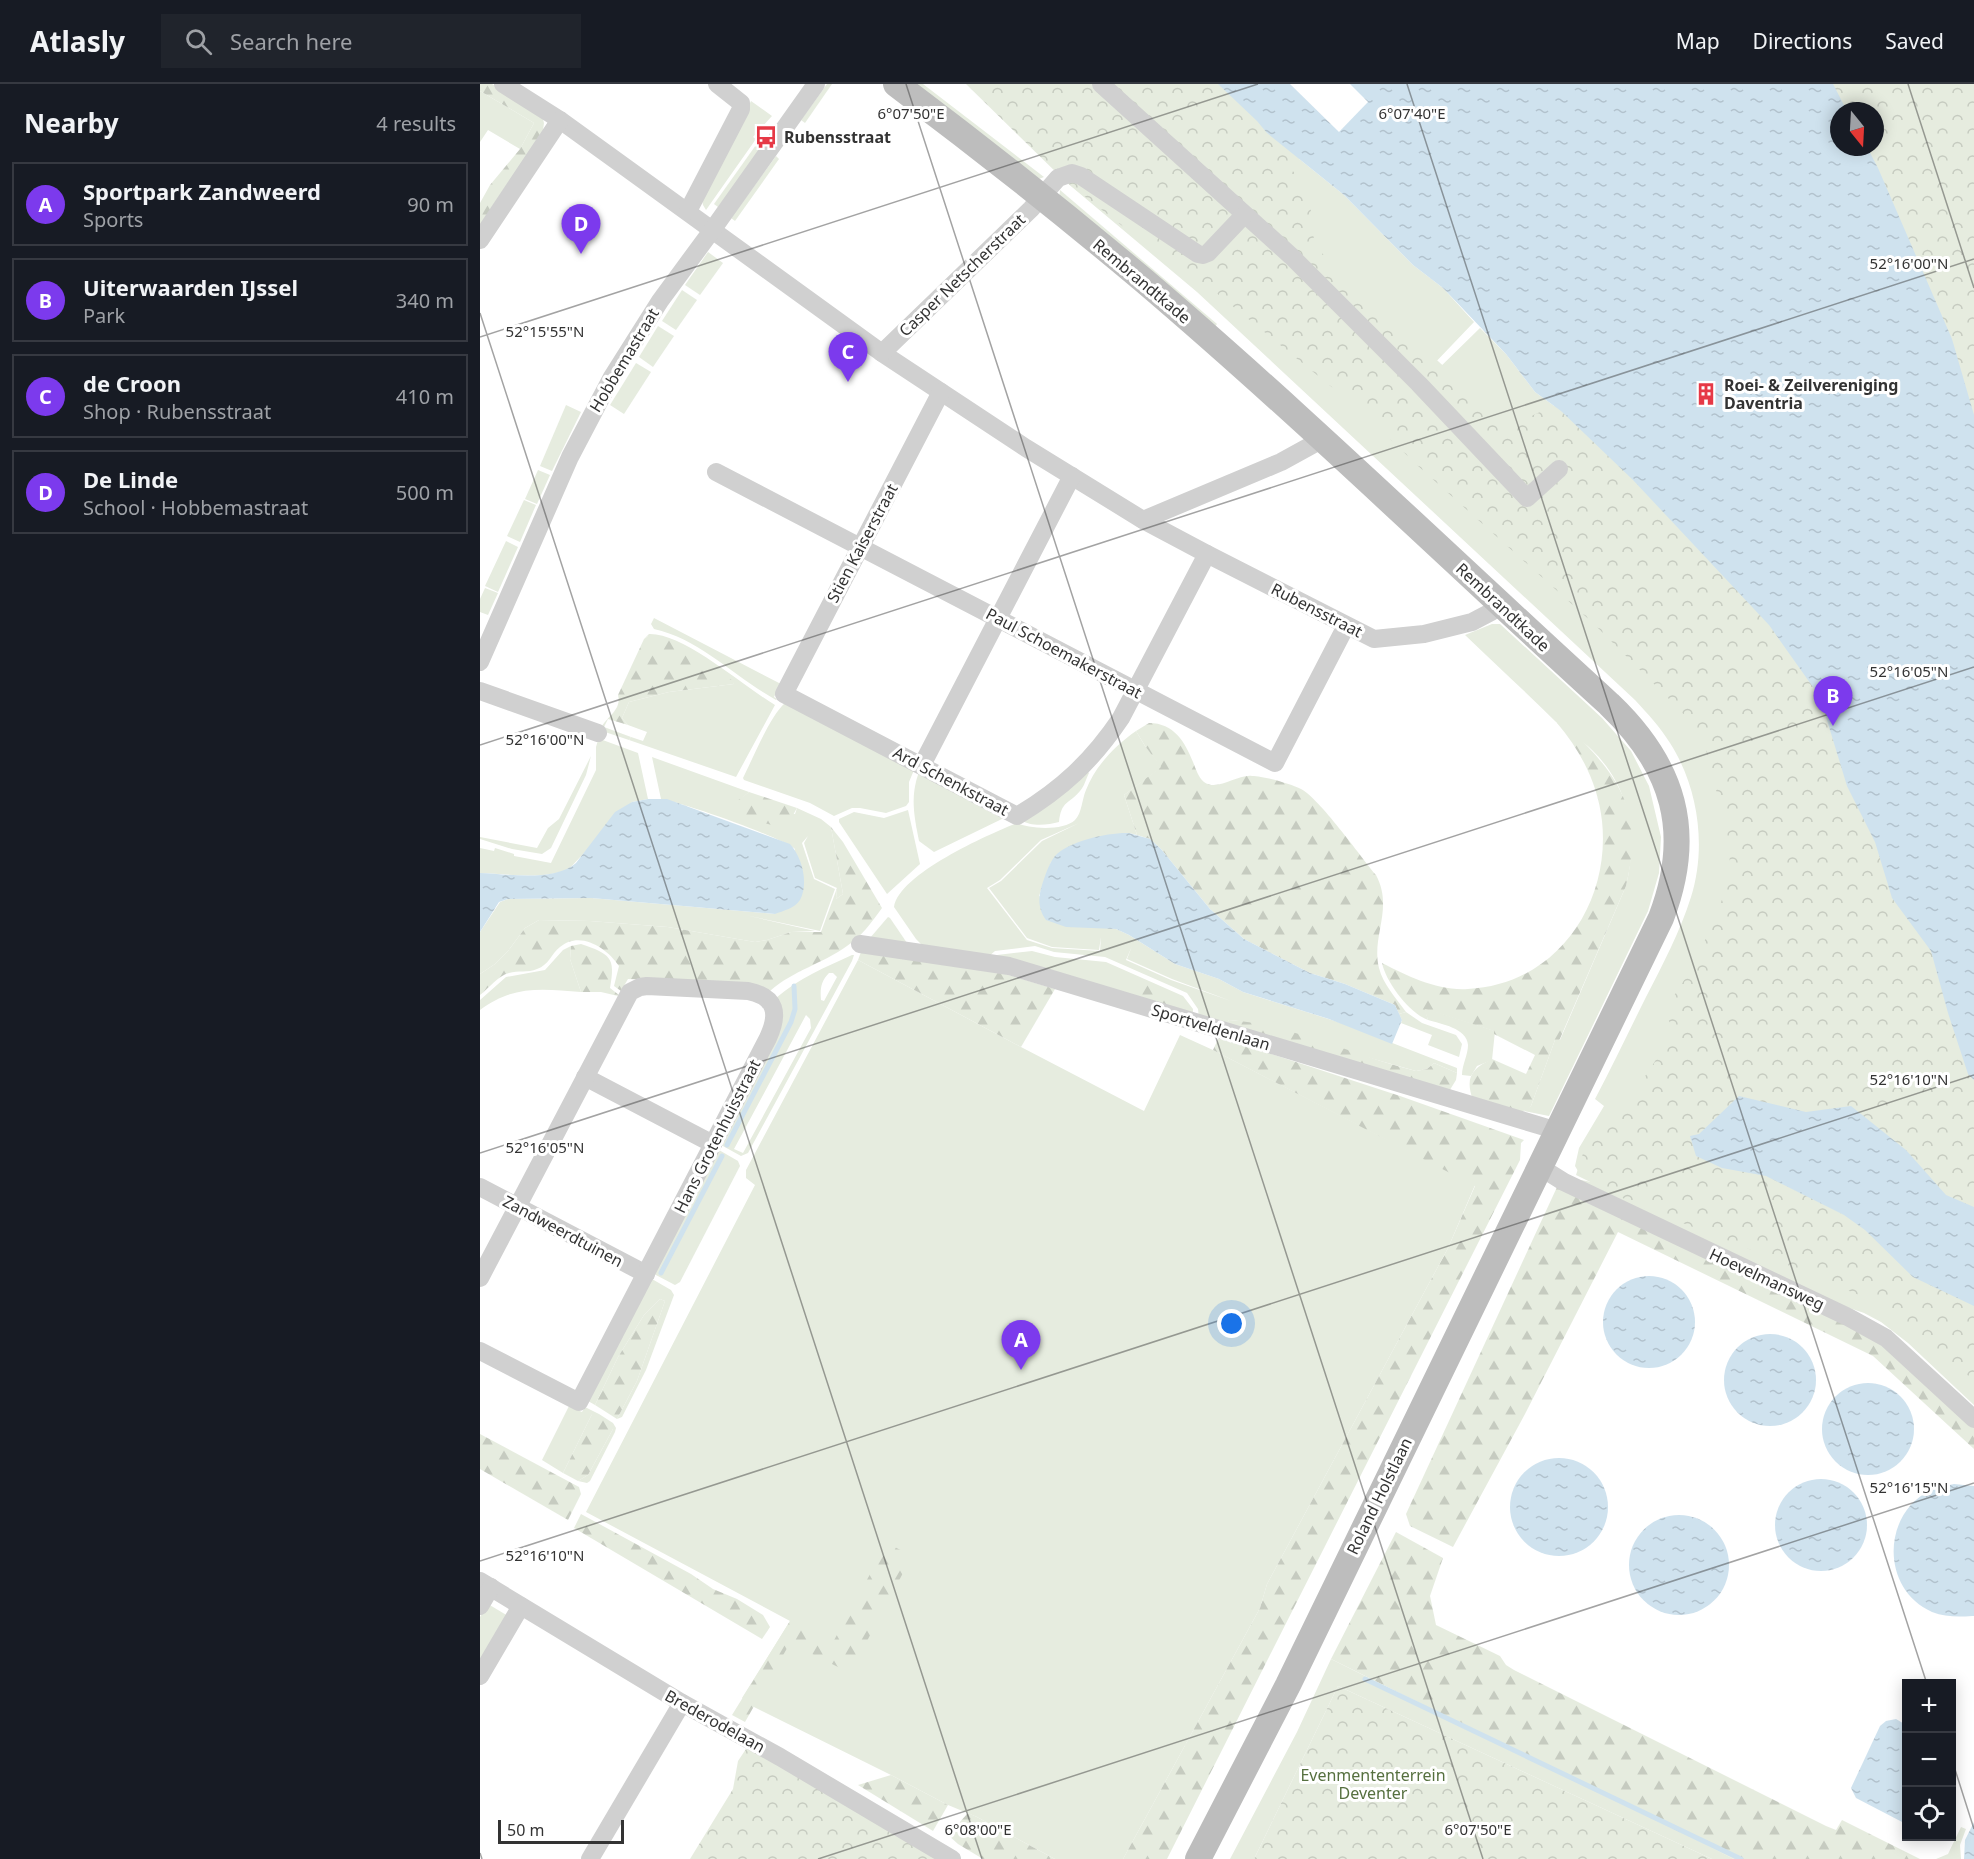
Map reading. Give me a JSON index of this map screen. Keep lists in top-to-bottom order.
{
  "streets": {
    "street": [
      "Casper Netscherstraat",
      "Rembrandtkade",
      "Hobbemastraat",
      "Stien Kaiserstraat",
      "Rubensstraat",
      "Paul Schoemakerstraat",
      "Ard Schenkstraat",
      "Sportveldenlaan",
      "Hans Grotenhuisstraat",
      "Zandweerdtuinen",
      "Hoevelmansweg",
      "Roland Holstlaan",
      "Brederodelaan"
    ]
  },
  "crossings": [
    ["Casper Netscherstraat", "Rembrandtkade"],
    ["Casper Netscherstraat", "Rubensstraat"],
    ["Rembrandtkade", "Rubensstraat"],
    ["Rembrandtkade", "Sportveldenlaan"],
    ["Rembrandtkade", "Roland Holstlaan"],
    ["Hobbemastraat", "Rubensstraat"],
    ["Stien Kaiserstraat", "Rubensstraat"],
    ["Stien Kaiserstraat", "Paul Schoemakerstraat"],
    ["Stien Kaiserstraat", "Ard Schenkstraat"],
    ["Rubensstraat", "Paul Schoemakerstraat"],
    ["Rubensstraat", "Ard Schenkstraat"],
    ["Paul Schoemakerstraat", "Ard Schenkstraat"],
    ["Sportveldenlaan", "Roland Holstlaan"],
    ["Hans Grotenhuisstraat", "Zandweerdtuinen"],
    ["Hoevelmansweg", "Roland Holstlaan"]
  ],
  "parks": ["Evenmententerrein Deventer"],
  "places": {
    "bus stop": ["Rubensstraat"],
    "building": ["Roei- & Zeilvereniging Daventria"]
  },
  "scale_bar": "50 m",
  "north": "bottom",
  "page": {
    "header": "Atlasly",
    "search": "Search here",
    "nav": ["Map", "Directions", "Saved"],
    "heading": ["Nearby", "4 results"],
    "list": [
      {
        "mark": "A",
        "name": "Sportpark Zandweerd",
        "note": "Sports",
        "value": "90 m"
      },
      {
        "mark": "B",
        "name": "Uiterwaarden IJssel",
        "note": "Park",
        "value": "340 m"
      },
      {
        "mark": "C",
        "name": "de Croon",
        "note": "Shop · Rubensstraat",
        "value": "410 m"
      },
      {
        "mark": "D",
        "name": "De Linde",
        "note": "School · Hobbemastraat",
        "value": "500 m"
      }
    ],
    "pins": [
      "D",
      "C",
      "B",
      "A"
    ],
    "map_buttons": ["+", "−"],
    "scale": "50 m"
  },
  "coordinates": [
    "6°07'50\"E",
    "6°07'40\"E",
    "52°16'00\"N",
    "52°15'55\"N",
    "52°16'05\"N",
    "52°16'10\"N",
    "52°16'15\"N",
    "6°08'00\"E"
  ]
}
